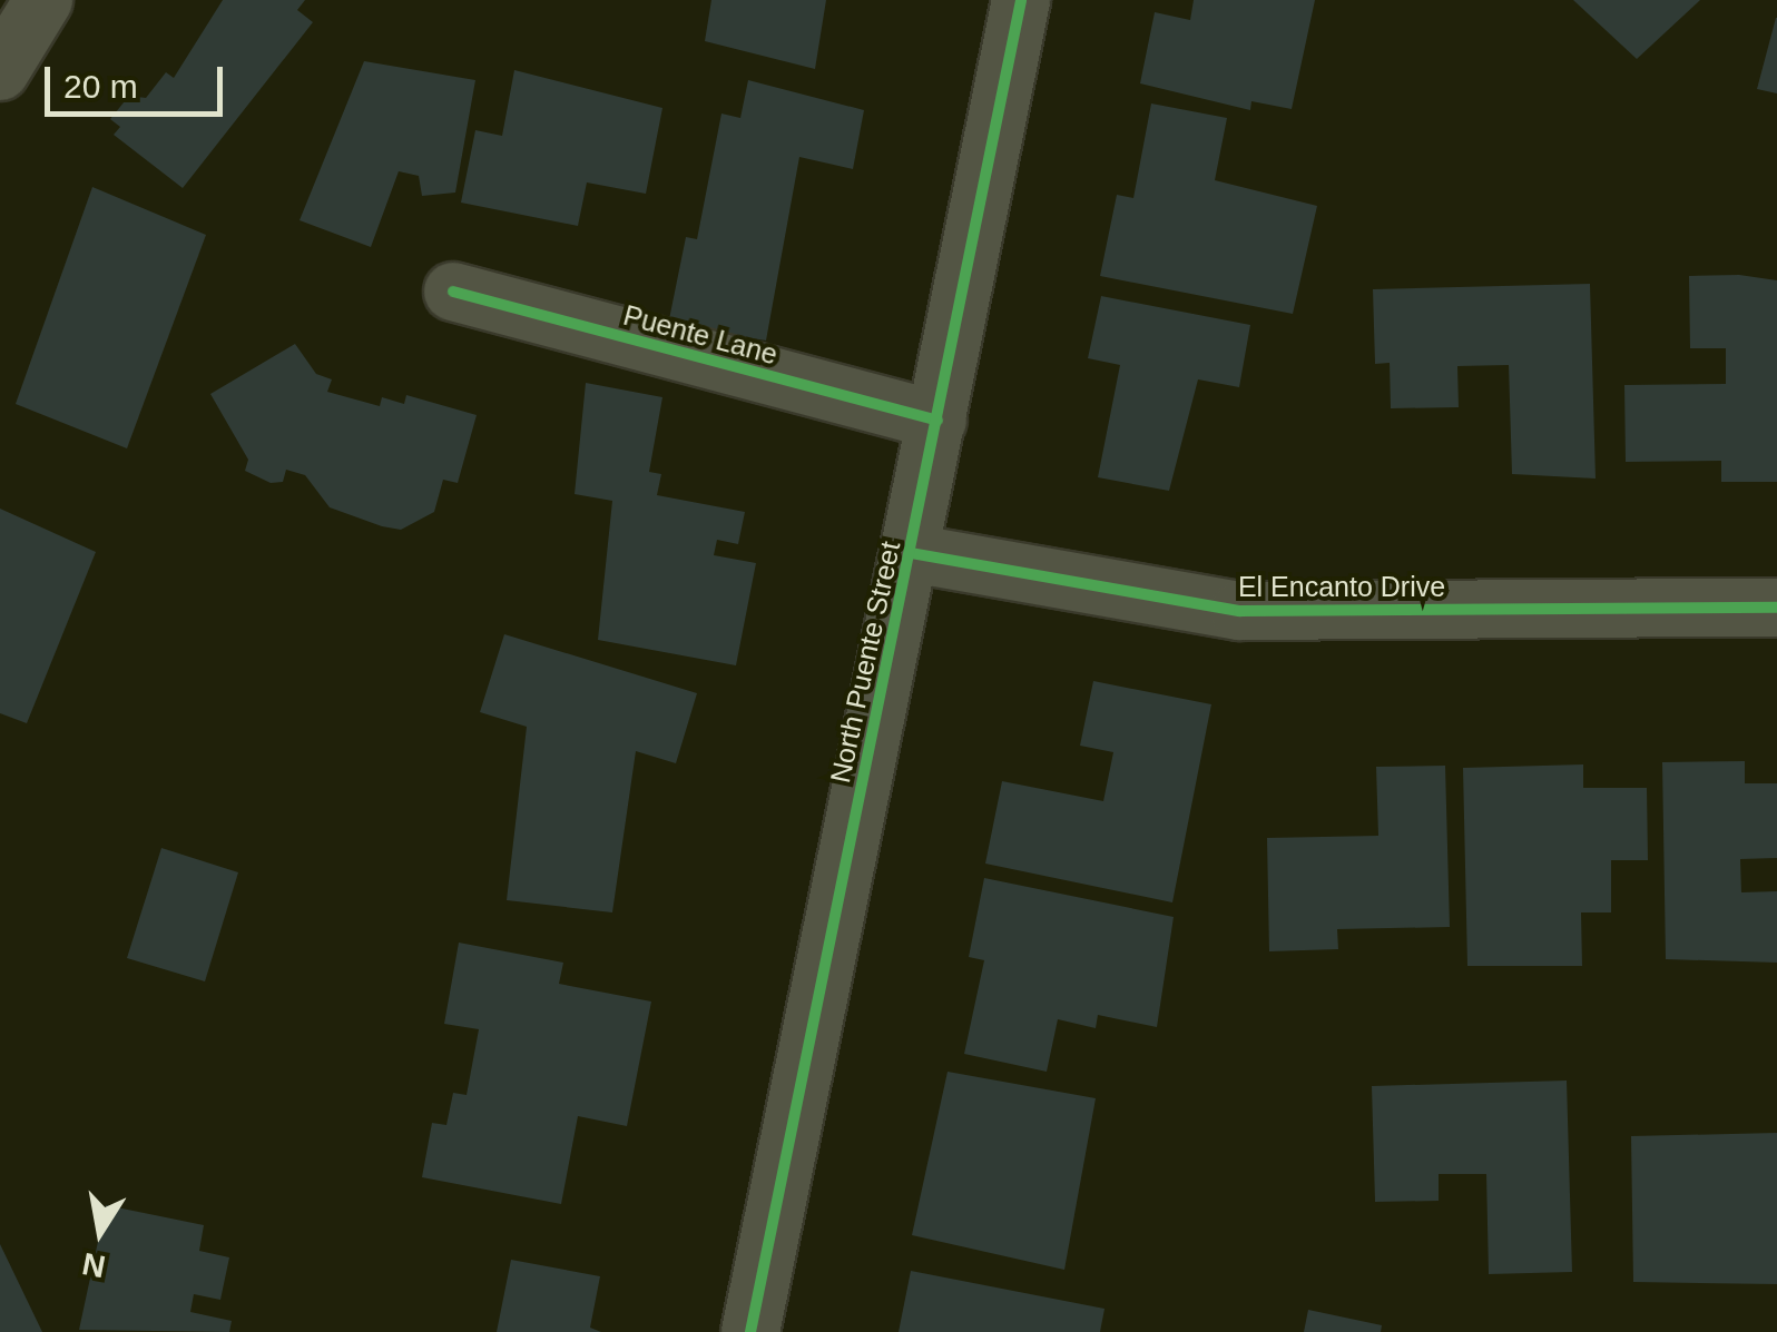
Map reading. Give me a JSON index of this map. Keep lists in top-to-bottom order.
{
  "streets": {
    "street": ["Puente Lane", "El Encanto Drive", "North Puente Street"]
  },
  "crossings": [
    ["Puente Lane", "North Puente Street"],
    ["El Encanto Drive", "North Puente Street"]
  ],
  "scale_bar": "20 m",
  "north": "bottom"
}
